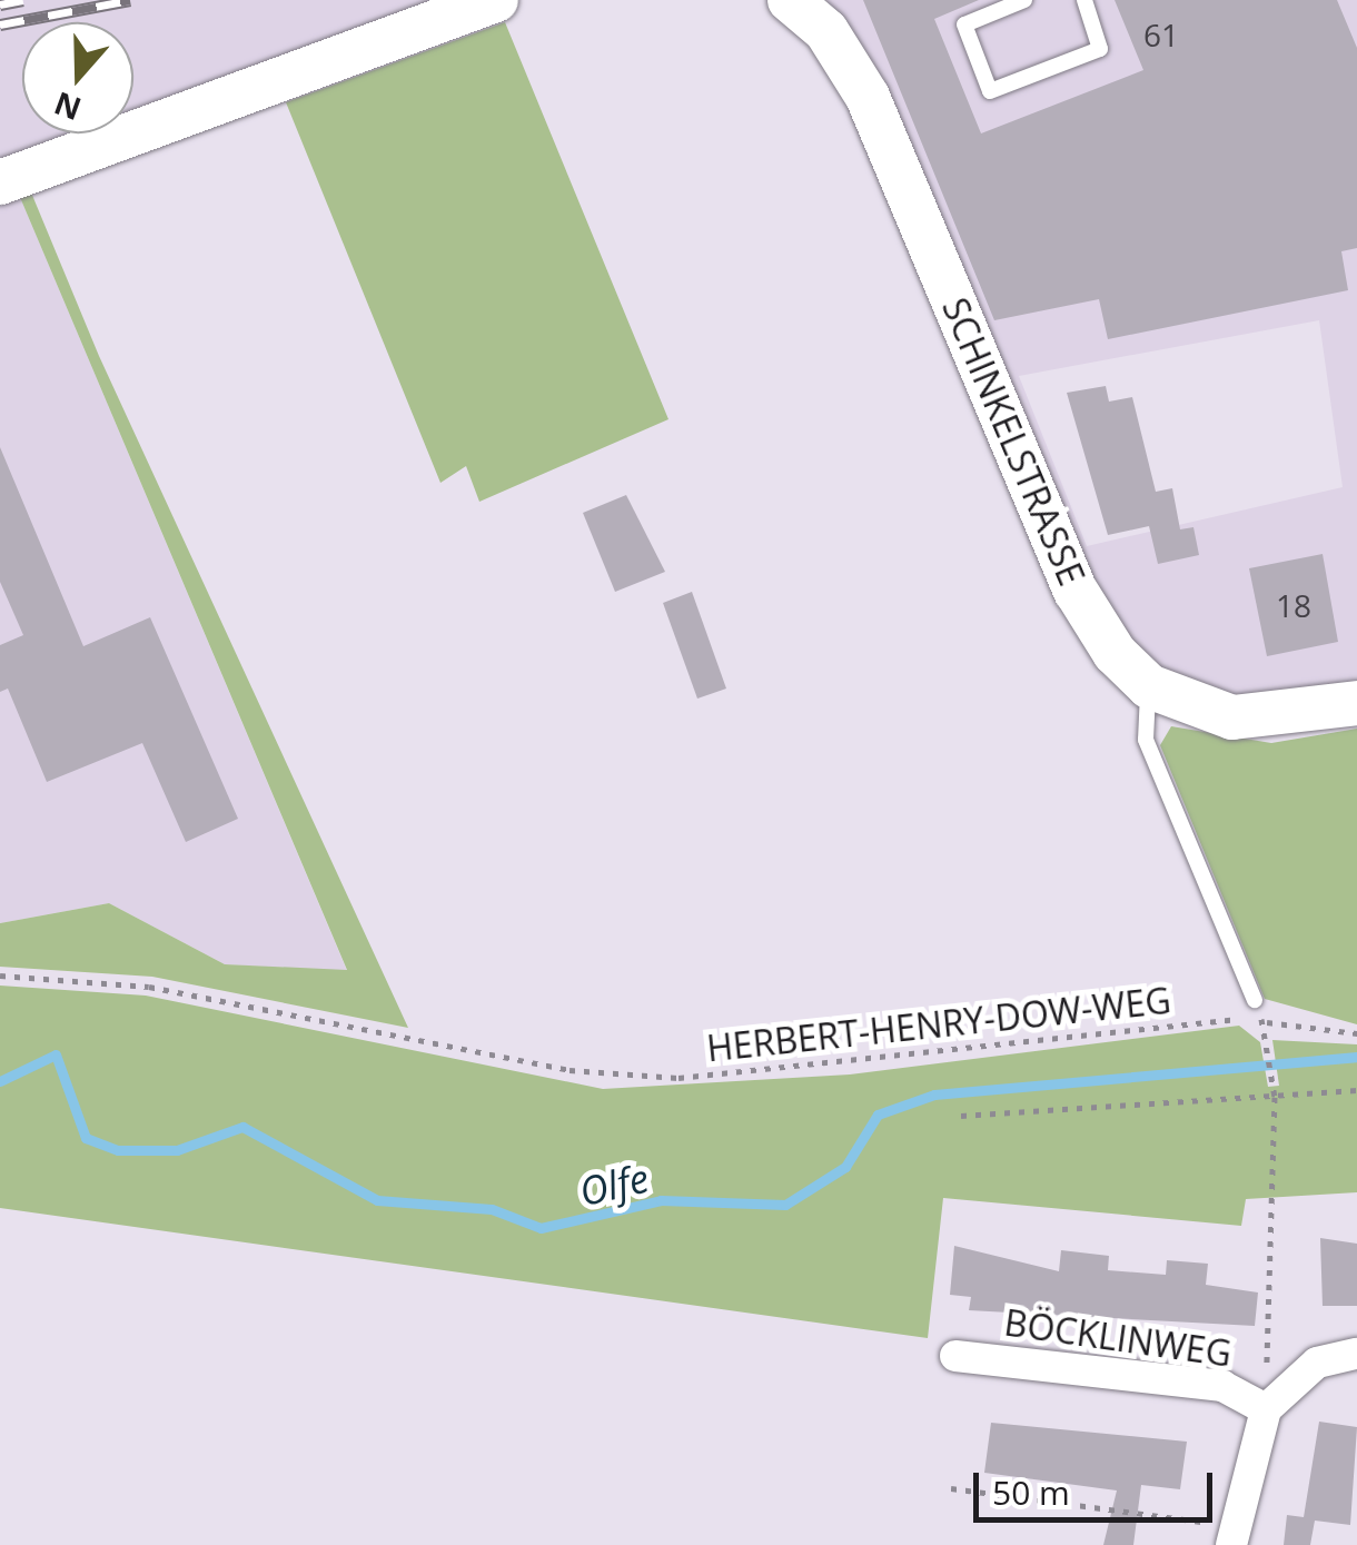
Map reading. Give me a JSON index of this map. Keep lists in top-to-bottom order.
{
  "streets": {
    "street": ["SCHINKELSTRASSE", "BÖCKLINWEG"],
    "path": ["HERBERT-HENRY-DOW-WEG"]
  },
  "water": ["Olfe"],
  "house_numbers": ["61", "18"],
  "scale_bar": "50 m",
  "north": "bottom"
}
